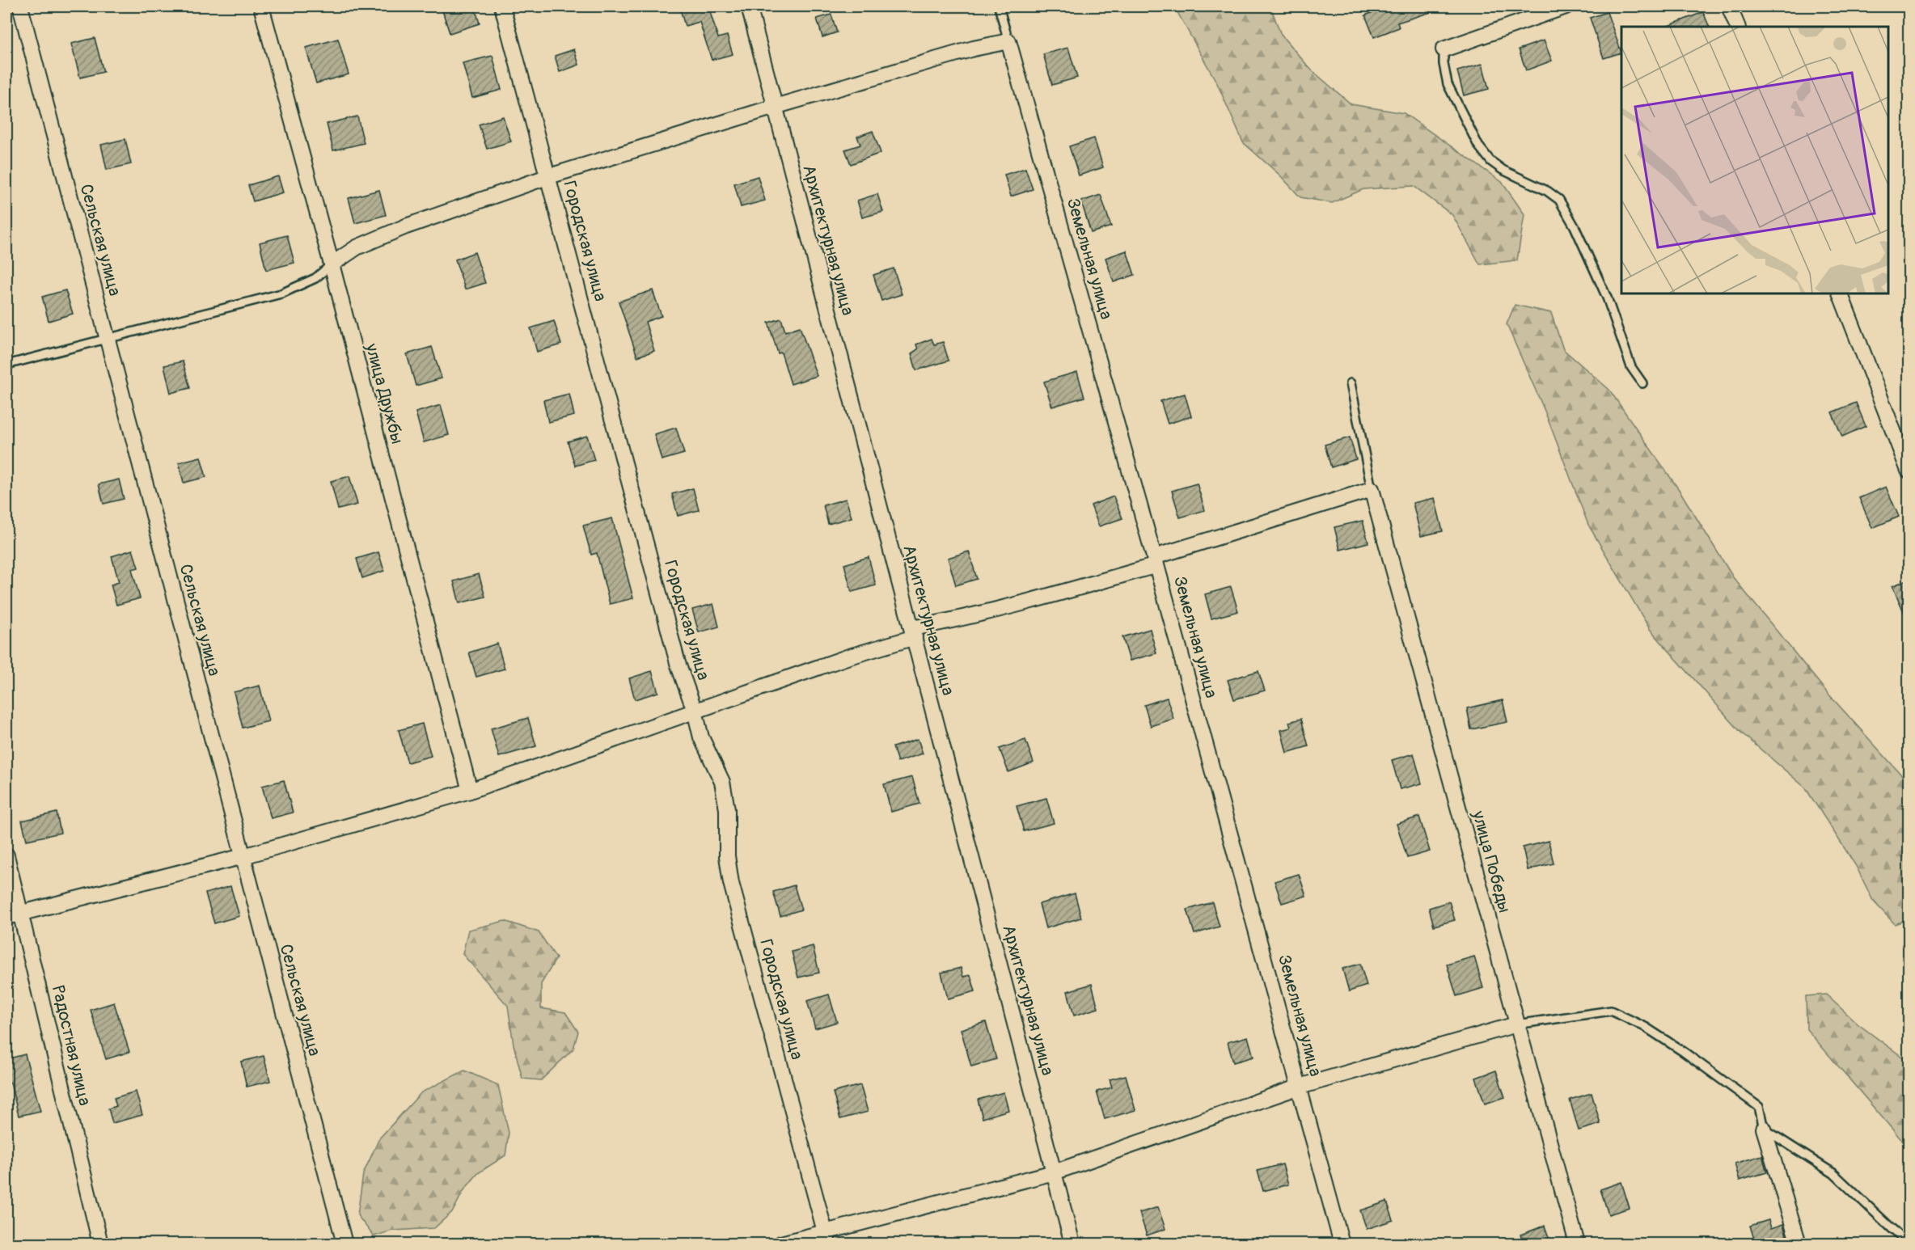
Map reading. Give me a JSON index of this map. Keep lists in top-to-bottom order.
{
  "streets": {
    "street": [
      "Сельская улица",
      "Архитектурная улица",
      "Городская улица",
      "Земельная улица",
      "улица Дружбы",
      "улица Победы",
      "Радостная улица"
    ]
  }
}
